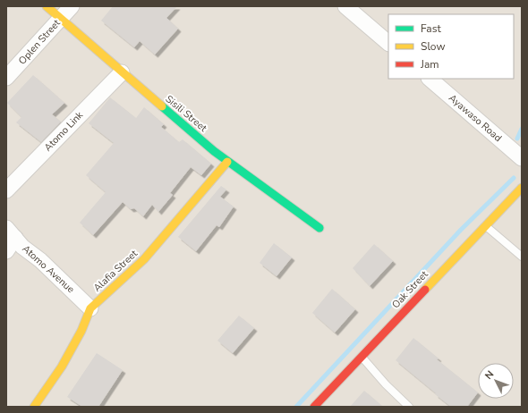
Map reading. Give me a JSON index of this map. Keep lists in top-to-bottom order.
{
  "streets": {
    "street": [
      "Oplen Street",
      "Sisili Street",
      "Ayawaso Road",
      "Atomo Link",
      "Atomo Avenue",
      "Alafia Street",
      "Oak Street"
    ]
  },
  "crossings": [
    ["Oplen Street", "Sisili Street"],
    ["Sisili Street", "Atomo Link"],
    ["Sisili Street", "Alafia Street"],
    ["Atomo Avenue", "Alafia Street"]
  ],
  "legend": ["Fast", "Slow", "Jam"],
  "north": "top left"
}
